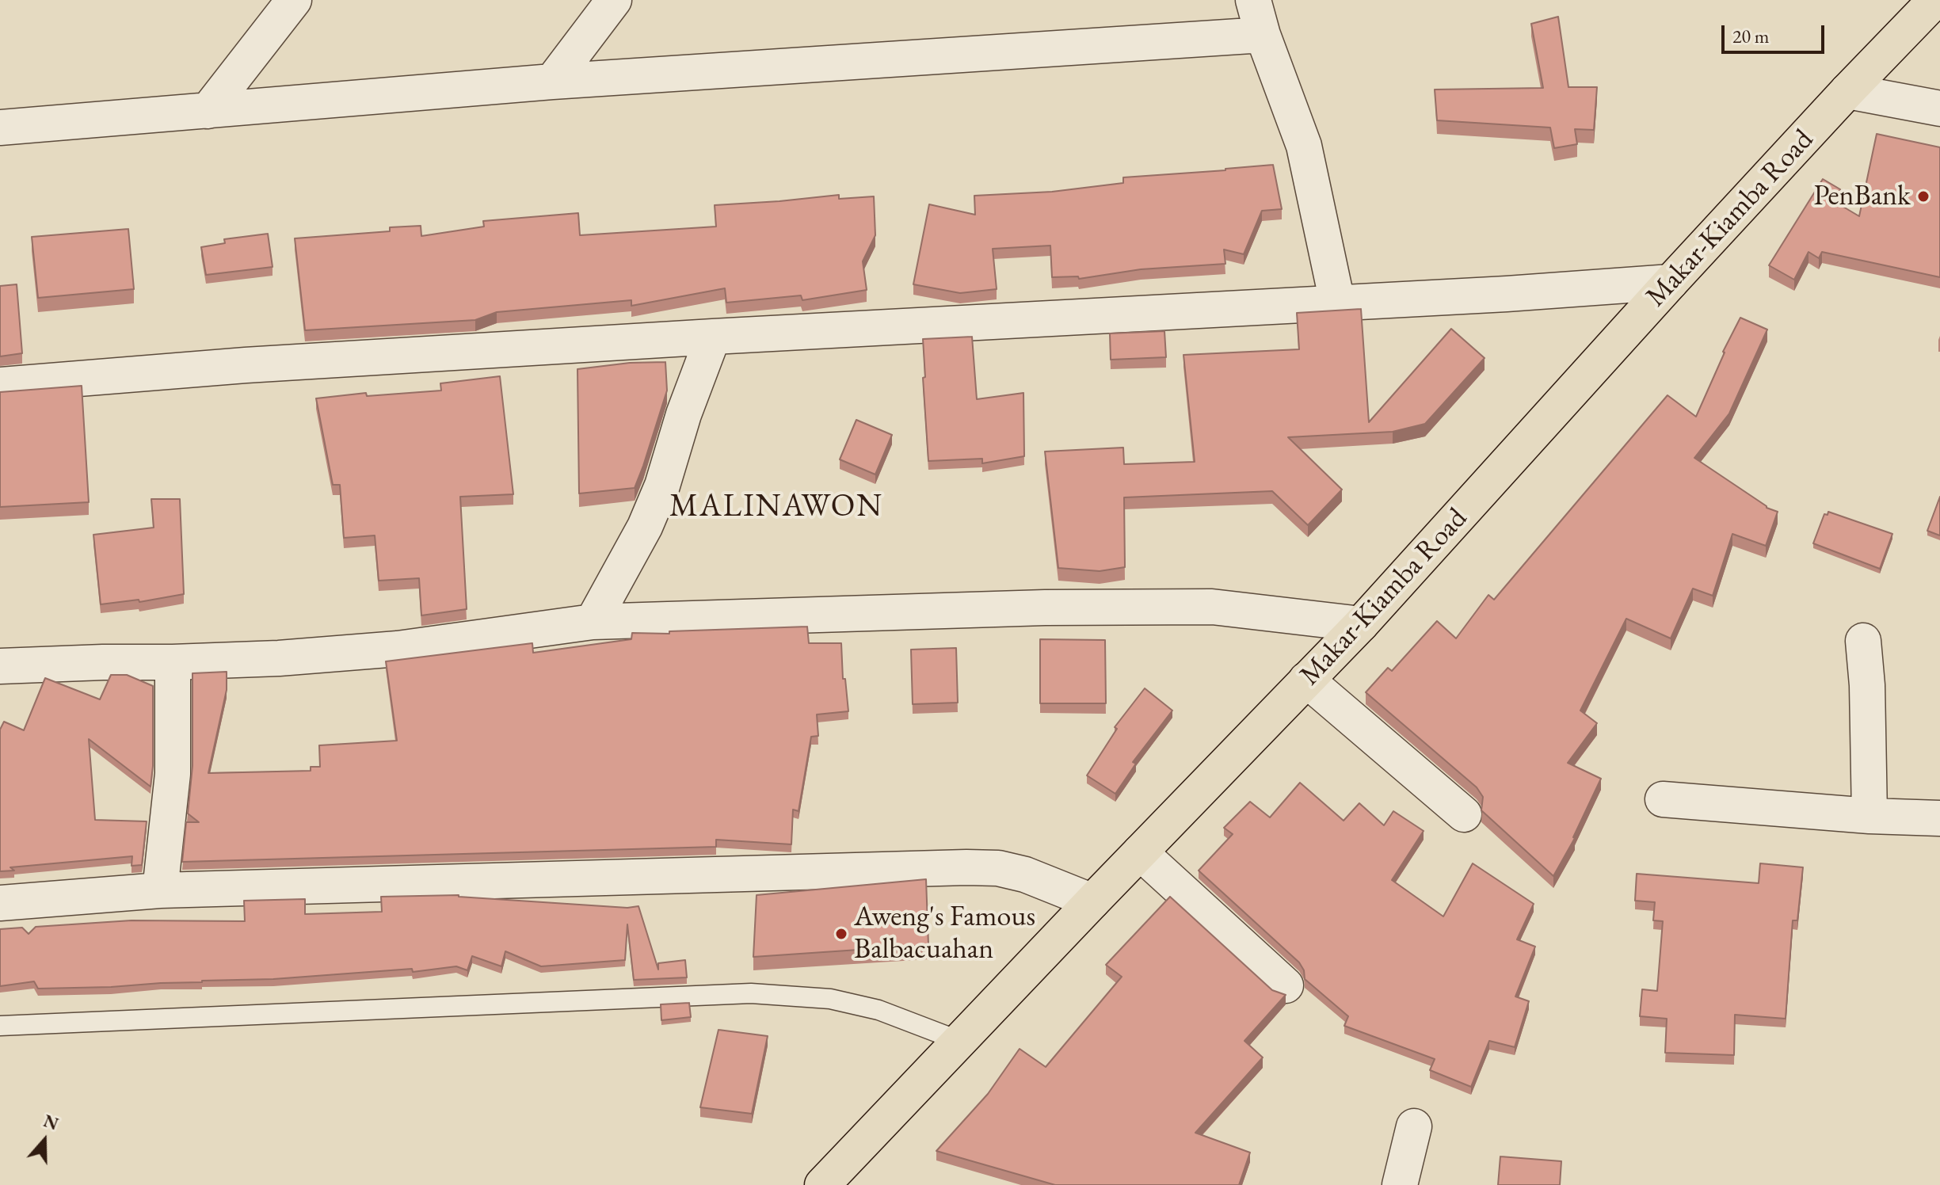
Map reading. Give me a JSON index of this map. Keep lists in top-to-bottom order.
{
  "streets": {
    "main road": ["Makar-Kiamba Road"]
  },
  "districts": ["MALINAWON"],
  "places": ["PenBank", "Aweng's Famous Balbacuahan"],
  "scale_bar": "20 m",
  "north": "top"
}
